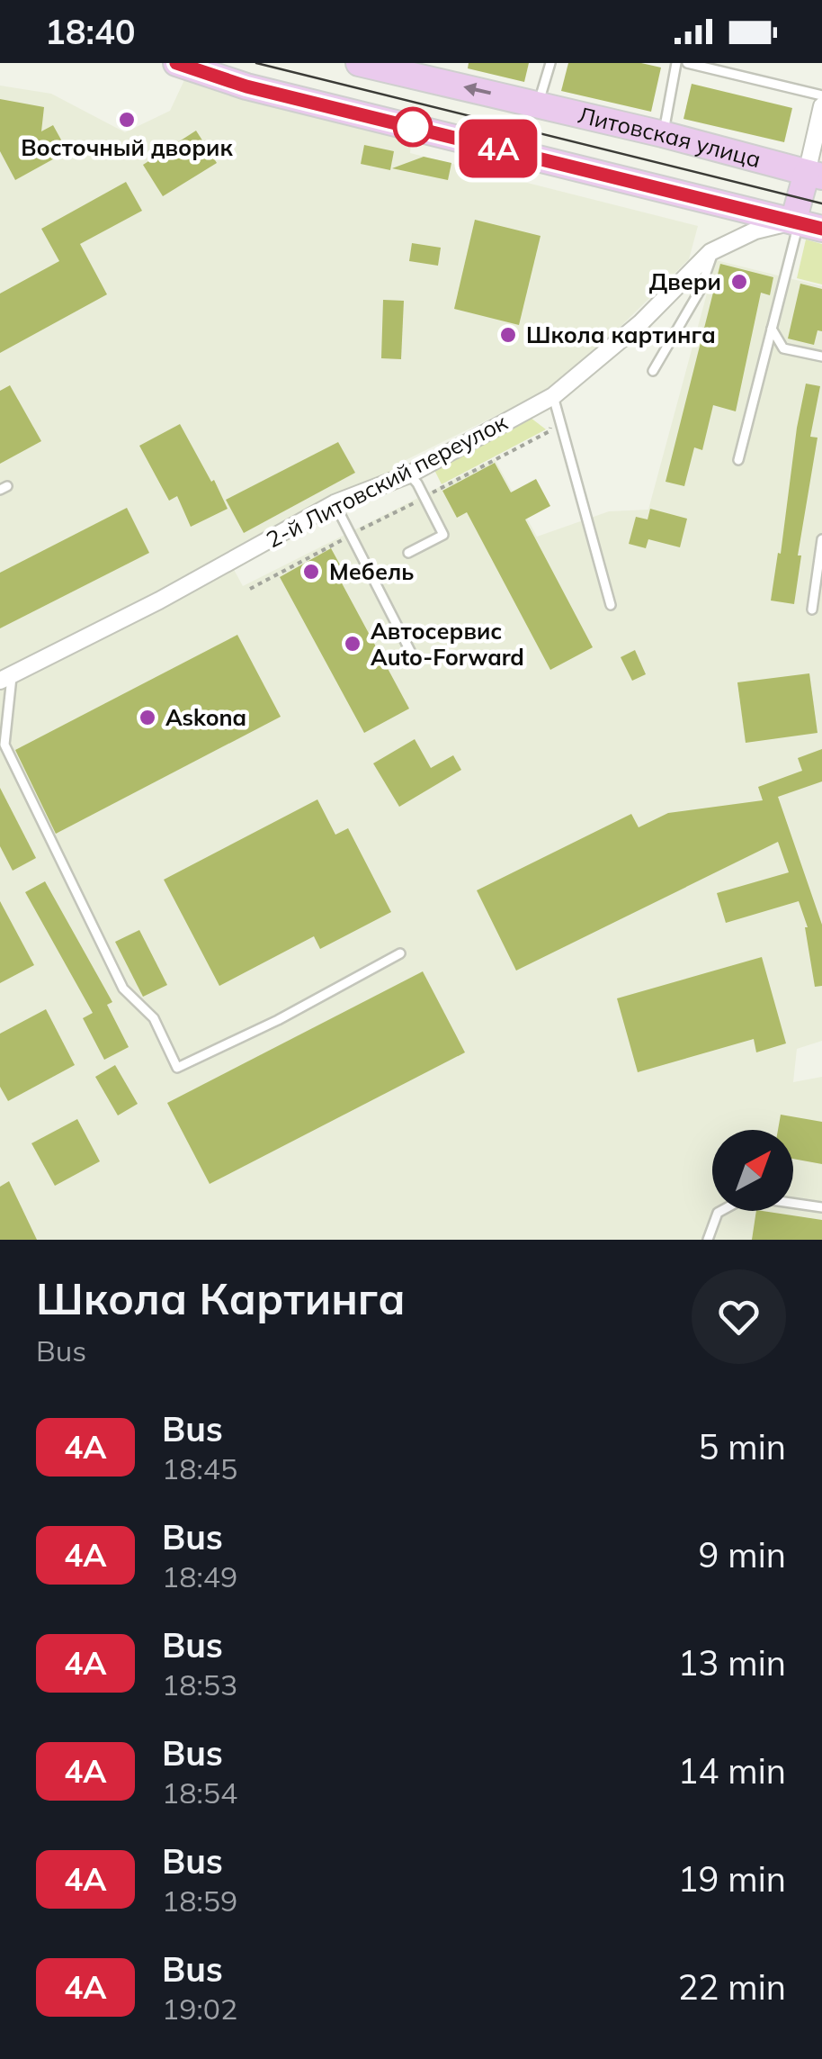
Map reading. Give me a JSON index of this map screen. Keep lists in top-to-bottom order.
{
  "streets": {
    "main road": ["Литовская улица"],
    "street": ["2-й Литовский переулок"]
  },
  "places": [
    "Восточный дворик",
    "Двери",
    "Школа картинга",
    "Мебель",
    "Автосервис Auto-Forward",
    "Askona"
  ],
  "lines": ["bus line 4А"],
  "north": "top right",
  "page": {
    "status": "18:40",
    "on_map": "4А",
    "heading": ["Школа Картинга", "Bus"],
    "list": [
      {
        "mark": "4А",
        "name": "Bus",
        "note": "18:45",
        "value": "5 min"
      },
      {
        "mark": "4А",
        "name": "Bus",
        "note": "18:49",
        "value": "9 min"
      },
      {
        "mark": "4А",
        "name": "Bus",
        "note": "18:53",
        "value": "13 min"
      },
      {
        "mark": "4А",
        "name": "Bus",
        "note": "18:54",
        "value": "14 min"
      },
      {
        "mark": "4А",
        "name": "Bus",
        "note": "18:59",
        "value": "19 min"
      },
      {
        "mark": "4А",
        "name": "Bus",
        "note": "19:02",
        "value": "22 min"
      }
    ]
  }
}
